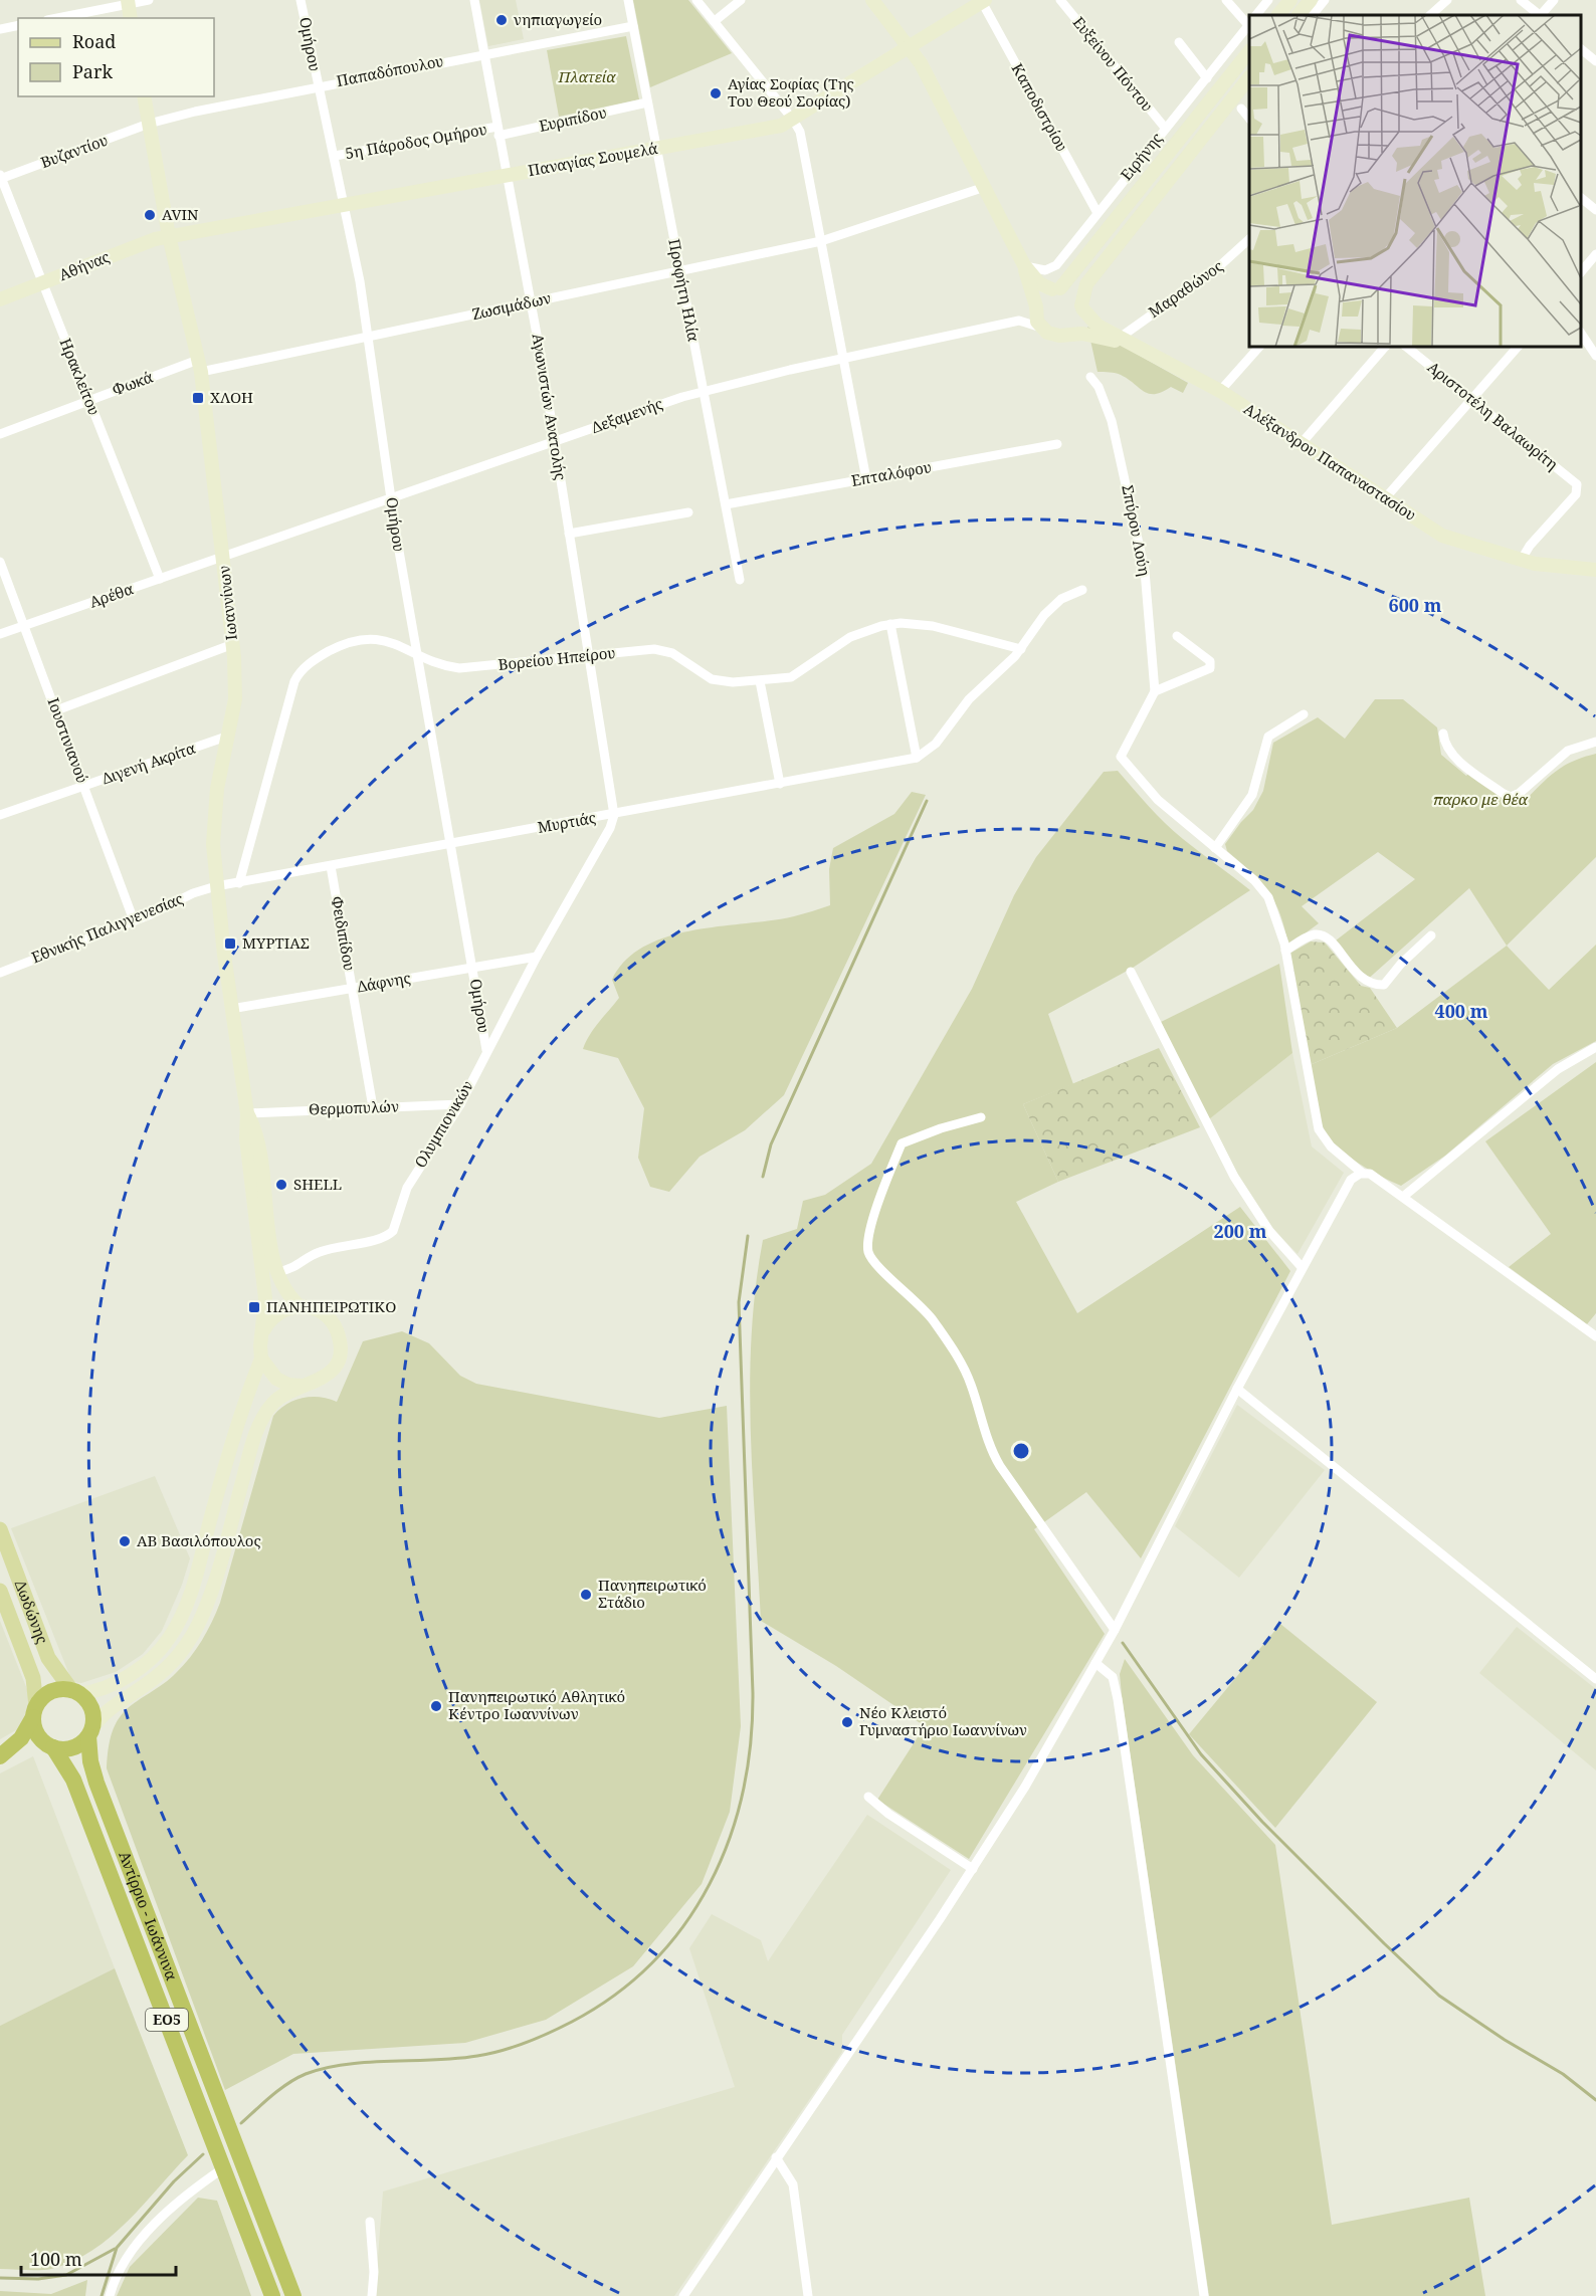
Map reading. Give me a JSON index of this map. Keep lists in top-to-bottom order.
{
  "streets": {
    "highway": ["Αντίρριο - Ιωάννινα", "ΕΟ5"],
    "main road": ["Δωδώνης"],
    "street": [
      "Ομήρου",
      "Ευξείνου Πόντου",
      "Παπαδόπουλου",
      "Καποδιστρίου",
      "Ευριπίδου",
      "5η Πάροδος Ομήρου",
      "Βυζαντίου",
      "Ειρήνης",
      "Παναγίας Σουμελά",
      "Αθήνας",
      "Μαραθώνος",
      "Προφήτη Ηλία",
      "Ζωσιμάδων",
      "Ηρακλείτου",
      "Φωκά",
      "Αγωνιστών Ανατολής",
      "Δεξαμενής",
      "Αριστοτέλη Βαλαωρίτη",
      "Αλέξανδρου Παπαναστασίου",
      "Επταλόφου",
      "Σπύρου Λούη",
      "Αρέθα",
      "Ιωαννίνων",
      "Βορείου Ηπείρου",
      "Ιουστινιανού",
      "Διγενή Ακρίτα",
      "Μυρτιάς",
      "Εθνικής Παλιγγενεσίας",
      "Φειδιπίδου",
      "Δάφνης",
      "Θερμοπυλών",
      "Ολυμπιονικών"
    ]
  },
  "crossings": [
    ["Ομήρου", "Παπαδόπουλου"],
    ["Ομήρου", "5η Πάροδος Ομήρου"],
    ["Ομήρου", "Παναγίας Σουμελά"],
    ["Ομήρου", "Ζωσιμάδων"],
    ["Ομήρου", "Δεξαμενής"],
    ["Ομήρου", "Βορείου Ηπείρου"],
    ["Ομήρου", "Μυρτιάς"],
    ["Ομήρου", "Δάφνης"],
    ["Ομήρου", "Ολυμπιονικών"],
    ["Ευξείνου Πόντου", "Ειρήνης"],
    ["Παπαδόπουλου", "Βυζαντίου"],
    ["Παπαδόπουλου", "Προφήτη Ηλία"],
    ["Παπαδόπουλου", "Αγωνιστών Ανατολής"],
    ["Παπαδόπουλου", "Ιωαννίνων"],
    ["Καποδιστρίου", "Ειρήνης"],
    ["Καποδιστρίου", "Παναγίας Σουμελά"],
    ["Ευριπίδου", "5η Πάροδος Ομήρου"],
    ["Ευριπίδου", "Προφήτη Ηλία"],
    ["Ευριπίδου", "Αγωνιστών Ανατολής"],
    ["5η Πάροδος Ομήρου", "Αγωνιστών Ανατολής"],
    ["Βυζαντίου", "Ηρακλείτου"],
    ["Βυζαντίου", "Ιωαννίνων"],
    ["Παναγίας Σουμελά", "Αθήνας"],
    ["Παναγίας Σουμελά", "Προφήτη Ηλία"],
    ["Παναγίας Σουμελά", "Αγωνιστών Ανατολής"],
    ["Παναγίας Σουμελά", "Ιωαννίνων"],
    ["Αθήνας", "Ηρακλείτου"],
    ["Αθήνας", "Ιωαννίνων"],
    ["Μαραθώνος", "Αλέξανδρου Παπαναστασίου"],
    ["Προφήτη Ηλία", "Ζωσιμάδων"],
    ["Προφήτη Ηλία", "Δεξαμενής"],
    ["Προφήτη Ηλία", "Επταλόφου"],
    ["Ζωσιμάδων", "Φωκά"],
    ["Ζωσιμάδων", "Αγωνιστών Ανατολής"],
    ["Ζωσιμάδων", "Ιωαννίνων"],
    ["Ηρακλείτου", "Φωκά"],
    ["Ηρακλείτου", "Αρέθα"],
    ["Φωκά", "Ιωαννίνων"],
    ["Αγωνιστών Ανατολής", "Δεξαμενής"],
    ["Αγωνιστών Ανατολής", "Βορείου Ηπείρου"],
    ["Αγωνιστών Ανατολής", "Μυρτιάς"],
    ["Αγωνιστών Ανατολής", "Ολυμπιονικών"],
    ["Δεξαμενής", "Αλέξανδρου Παπαναστασίου"],
    ["Δεξαμενής", "Αρέθα"],
    ["Δεξαμενής", "Ιωαννίνων"],
    ["Αριστοτέλη Βαλαωρίτη", "Αλέξανδρου Παπαναστασίου"],
    ["Αρέθα", "Ιωαννίνων"],
    ["Αρέθα", "Ιουστινιανού"],
    ["Ιωαννίνων", "Διγενή Ακρίτα"],
    ["Ιωαννίνων", "Μυρτιάς"],
    ["Ιωαννίνων", "Εθνικής Παλιγγενεσίας"],
    ["Ιωαννίνων", "Δάφνης"],
    ["Ιωαννίνων", "Θερμοπυλών"],
    ["Βορείου Ηπείρου", "Μυρτιάς"],
    ["Ιουστινιανού", "Διγενή Ακρίτα"],
    ["Ιουστινιανού", "Εθνικής Παλιγγενεσίας"],
    ["Μυρτιάς", "Εθνικής Παλιγγενεσίας"],
    ["Μυρτιάς", "Φειδιπίδου"],
    ["Μυρτιάς", "Ολυμπιονικών"],
    ["Φειδιπίδου", "Δάφνης"],
    ["Φειδιπίδου", "Θερμοπυλών"],
    ["Δάφνης", "Ολυμπιονικών"],
    ["Θερμοπυλών", "Ολυμπιονικών"],
    ["Δωδώνης", "Αντίρριο - Ιωάννινα"],
    ["Δωδώνης", "ΕΟ5"],
    ["Αντίρριο - Ιωάννινα", "ΕΟ5"]
  ],
  "parks": ["Πλατεία", "παρκο με θέα"],
  "places": {
    "other": [
      "νηπιαγωγείο",
      "Αγίας Σοφίας (Της Του Θεού Σοφίας)",
      "AVIN",
      "SHELL",
      "ΑΒ Βασιλόπουλος",
      "Πανηπειρωτικό Στάδιο",
      "Πανηπειρωτικό Αθλητικό Κέντρο Ιωαννίνων",
      "Νέο Κλειστό Γυμναστήριο Ιωαννίνων"
    ],
    "transit": ["ΧΛΟΗ", "ΜΥΡΤΙΑΣ", "ΠΑΝΗΠΕΙΡΩΤΙΚΟ"]
  },
  "legend": ["Road", "Park"],
  "scale_bar": "100 m",
  "rings": ["600 m", "400 m", "200 m"]
}
